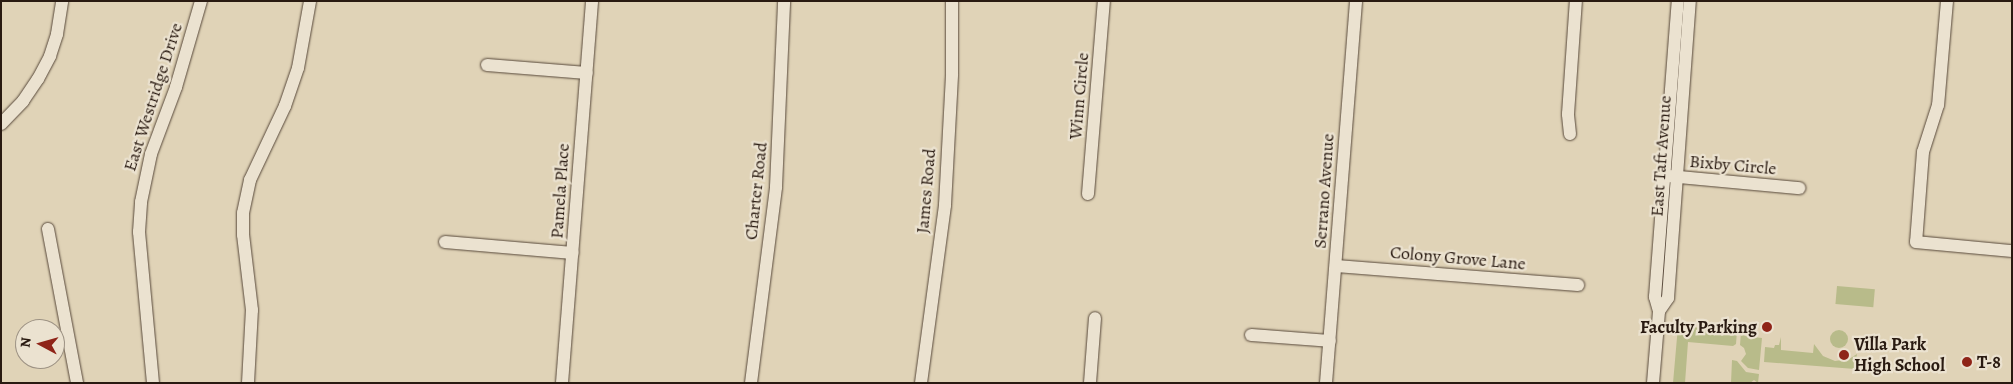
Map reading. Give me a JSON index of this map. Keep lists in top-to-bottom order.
{
  "streets": {
    "street": [
      "Winn Circle",
      "East Westridge Drive",
      "East Taft Avenue",
      "Bixby Circle",
      "Pamela Place",
      "Charter Road",
      "James Road",
      "Serrano Avenue",
      "Colony Grove Lane"
    ]
  },
  "crossings": [
    ["East Taft Avenue", "Bixby Circle"],
    ["Serrano Avenue", "Colony Grove Lane"]
  ],
  "places": ["Faculty Parking", "Villa Park High School", "T-8"],
  "north": "left"
}
